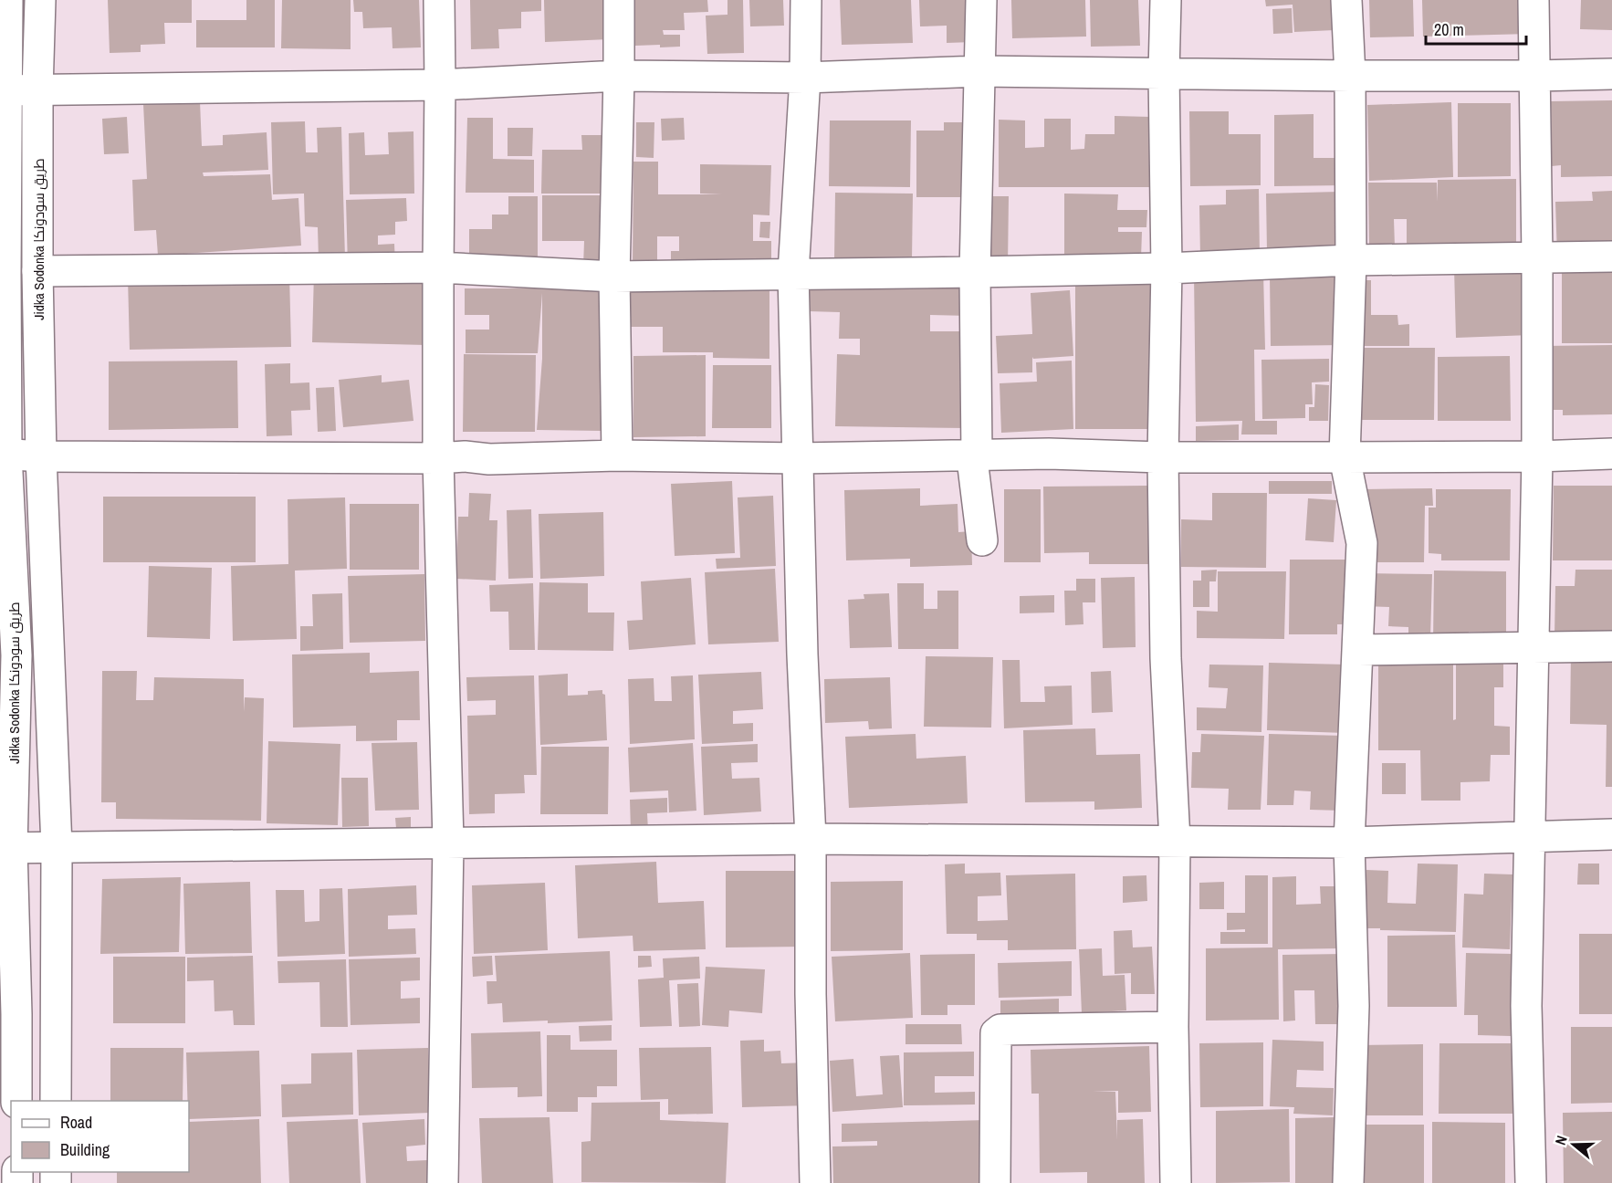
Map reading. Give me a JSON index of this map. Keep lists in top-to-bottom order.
{
  "streets": {
    "street": ["Jidka Sodonka طريق سودونكا"]
  },
  "legend": ["Road", "Building"],
  "scale_bar": "20 m",
  "north": "left"
}
